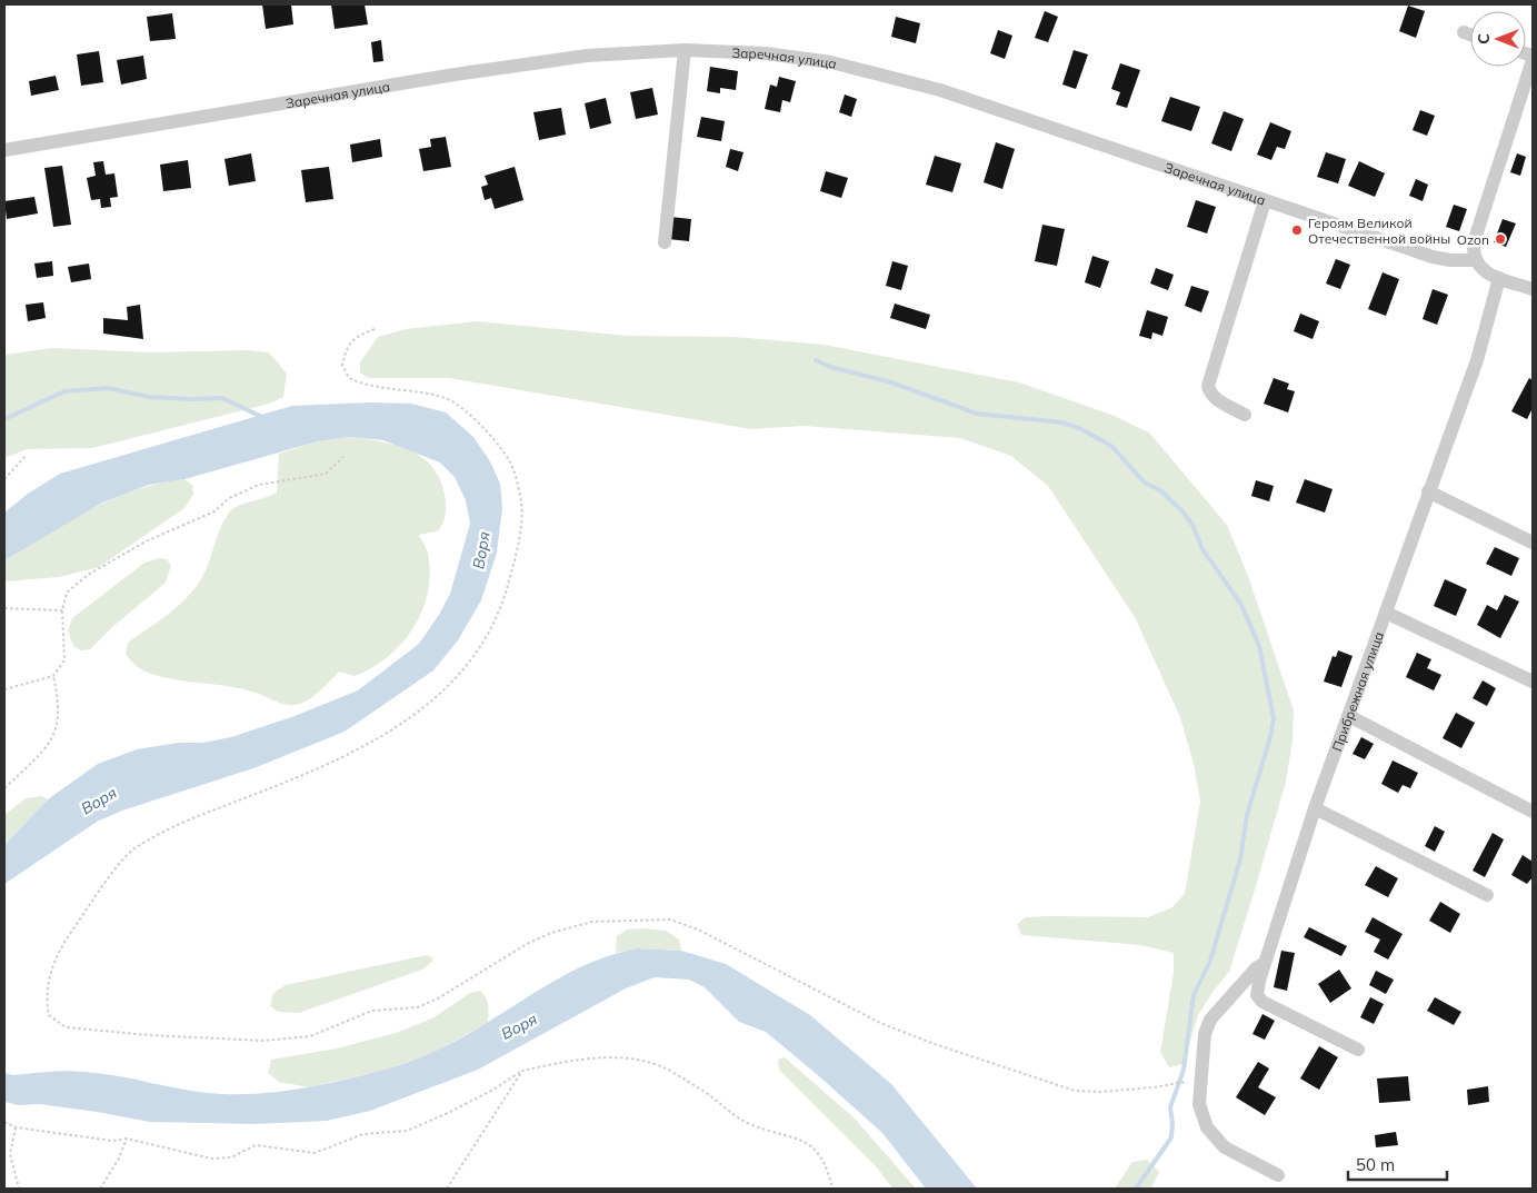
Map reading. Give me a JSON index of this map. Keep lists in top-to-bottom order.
{
  "streets": {
    "street": ["Заречная улица", "Прибрежная улица"]
  },
  "water": ["Воря"],
  "places": ["Героям Великой Отечественной войны", "Ozon"],
  "scale_bar": "50 m",
  "north": "left"
}
